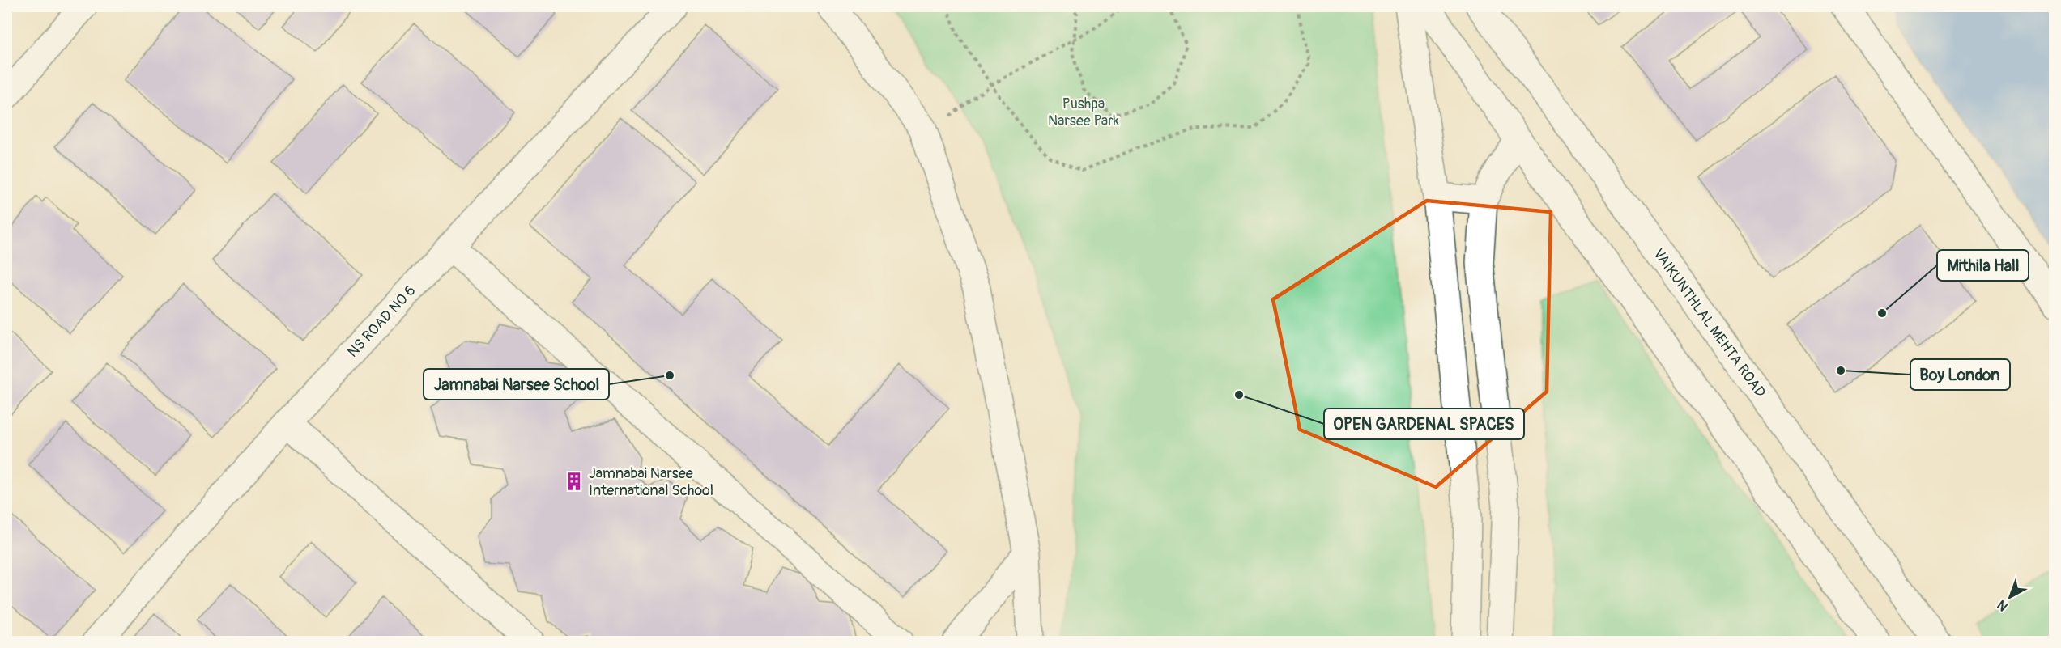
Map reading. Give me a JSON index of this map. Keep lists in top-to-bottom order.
{
  "streets": {
    "street": ["NS ROAD NO 6", "VAIKUNTHLAL MEHTA ROAD"]
  },
  "parks": ["Pushpa Narsee Park"],
  "places": {
    "other": [
      "Mithila Hall",
      "Boy London",
      "Jamnabai Narsee School",
      "OPEN GARDENAL SPACES"
    ],
    "building": ["Jamnabai Narsee International School"]
  },
  "north": "bottom left"
}
